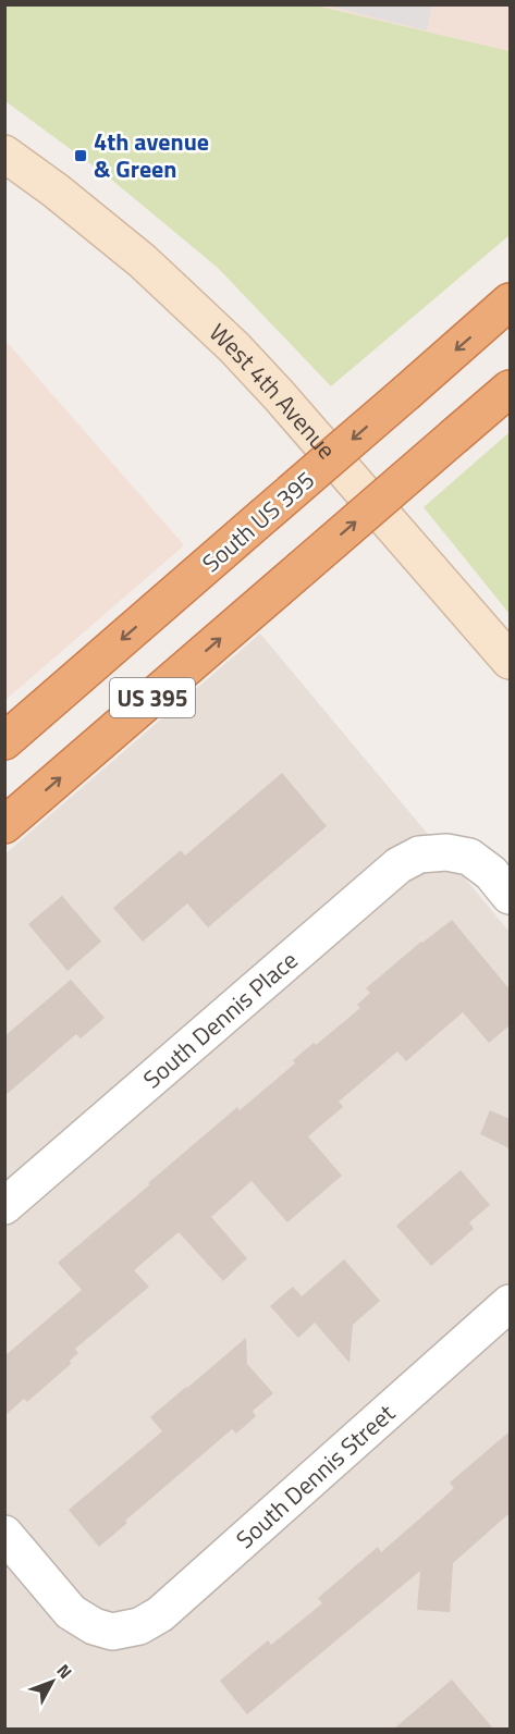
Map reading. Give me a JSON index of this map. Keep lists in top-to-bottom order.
{
  "streets": {
    "highway": ["South US 395", "US 395"],
    "street": ["West 4th Avenue", "South Dennis Place", "South Dennis Street"]
  },
  "places": {
    "transit": ["4th avenue & Green"]
  },
  "north": "top right"
}
